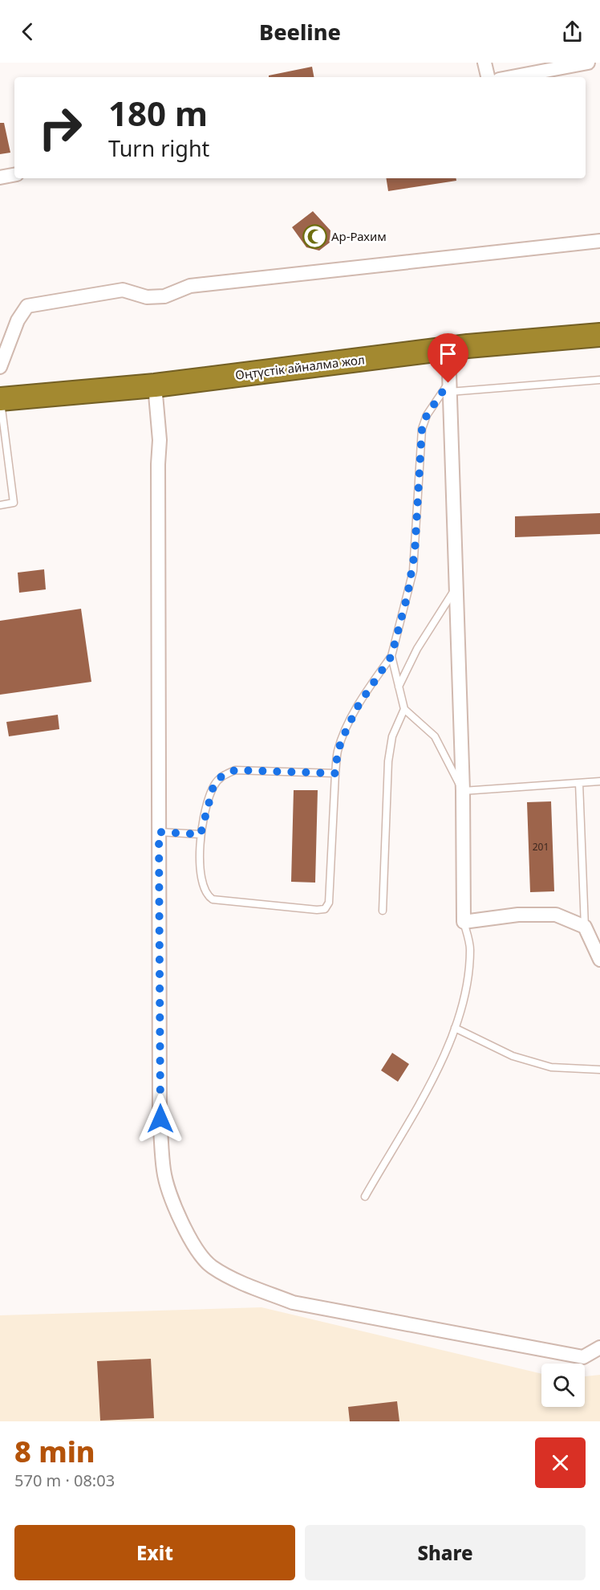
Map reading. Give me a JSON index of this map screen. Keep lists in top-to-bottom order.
{
  "streets": {
    "highway": ["Оңтүстік айналма жол"]
  },
  "places": {
    "mosque": ["Ар-Рахим"]
  },
  "house_numbers": ["201"],
  "page": {
    "header": "Beeline",
    "turn": ["180 m", "Turn right"],
    "heading": ["8 min", "570 m · 08:03"],
    "buttons": ["Exit", "Share"]
  }
}
